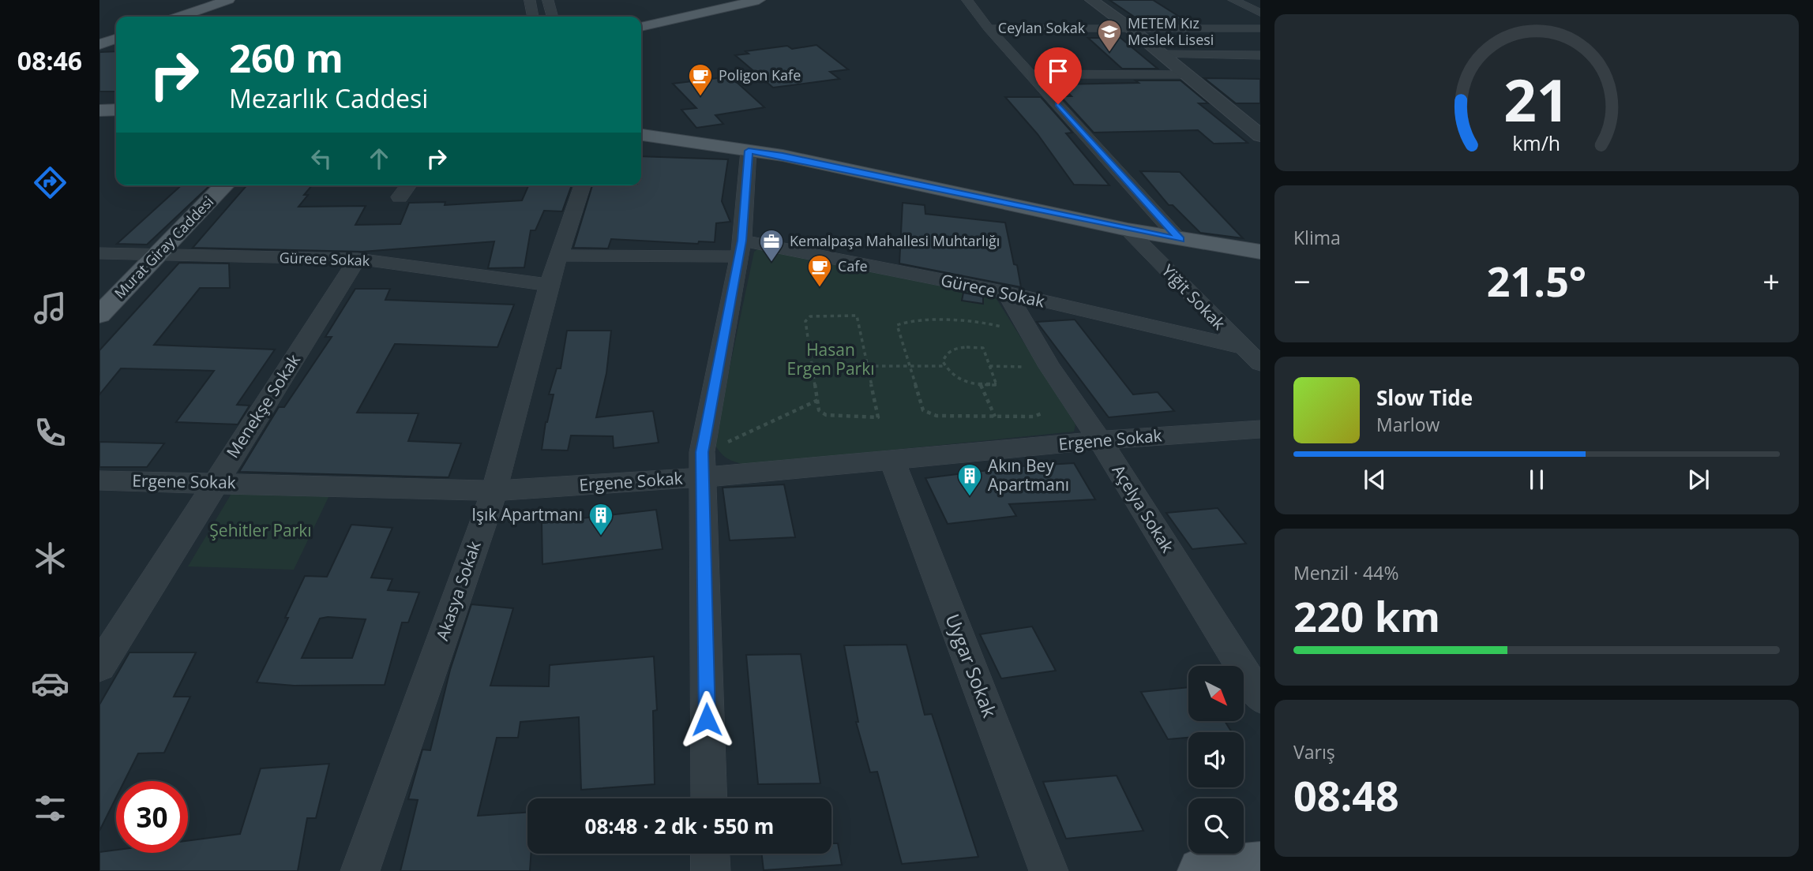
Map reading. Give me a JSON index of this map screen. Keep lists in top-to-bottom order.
{
  "streets": {
    "main road": ["Murat Giray Caddesi"],
    "street": [
      "Ceylan Sokak",
      "Gürece Sokak",
      "Yiğit Sokak",
      "Menekşe Sokak",
      "Ergene Sokak",
      "Açelya Sokak",
      "Akasya Sokak",
      "Uygar Sokak"
    ]
  },
  "crossings": [
    ["Ceylan Sokak", "Yiğit Sokak"],
    ["Murat Giray Caddesi", "Gürece Sokak"],
    ["Gürece Sokak", "Yiğit Sokak"],
    ["Gürece Sokak", "Menekşe Sokak"],
    ["Gürece Sokak", "Açelya Sokak"],
    ["Gürece Sokak", "Akasya Sokak"],
    ["Menekşe Sokak", "Ergene Sokak"],
    ["Ergene Sokak", "Açelya Sokak"],
    ["Ergene Sokak", "Akasya Sokak"],
    ["Ergene Sokak", "Uygar Sokak"]
  ],
  "parks": ["Hasan Ergen Parkı", "Şehitler Parkı"],
  "places": {
    "school or university": ["METEM Kız Meslek Lisesi"],
    "cafe": ["Poligon Kafe", "Cafe"],
    "office": ["Kemalpaşa Mahallesi Muhtarlığı"],
    "building": ["Akın Bey Apartmanı", "Işık Apartmanı"]
  },
  "north": "bottom right",
  "page": {
    "tabs": "08:46",
    "turn": ["260 m", "Mezarlık Caddesi"],
    "tile": [
      "Klima",
      ["Menzil · 44%", "220 km"],
      ["Varış", "08:48"]
    ],
    "heat": ["−", "21.5°", "+"],
    "song": ["Slow Tide", "Marlow"],
    "limit": "30",
    "trip": "08:48 · 2 dk · 550 m",
    "gauge": ["21", "km/h"]
  }
}
